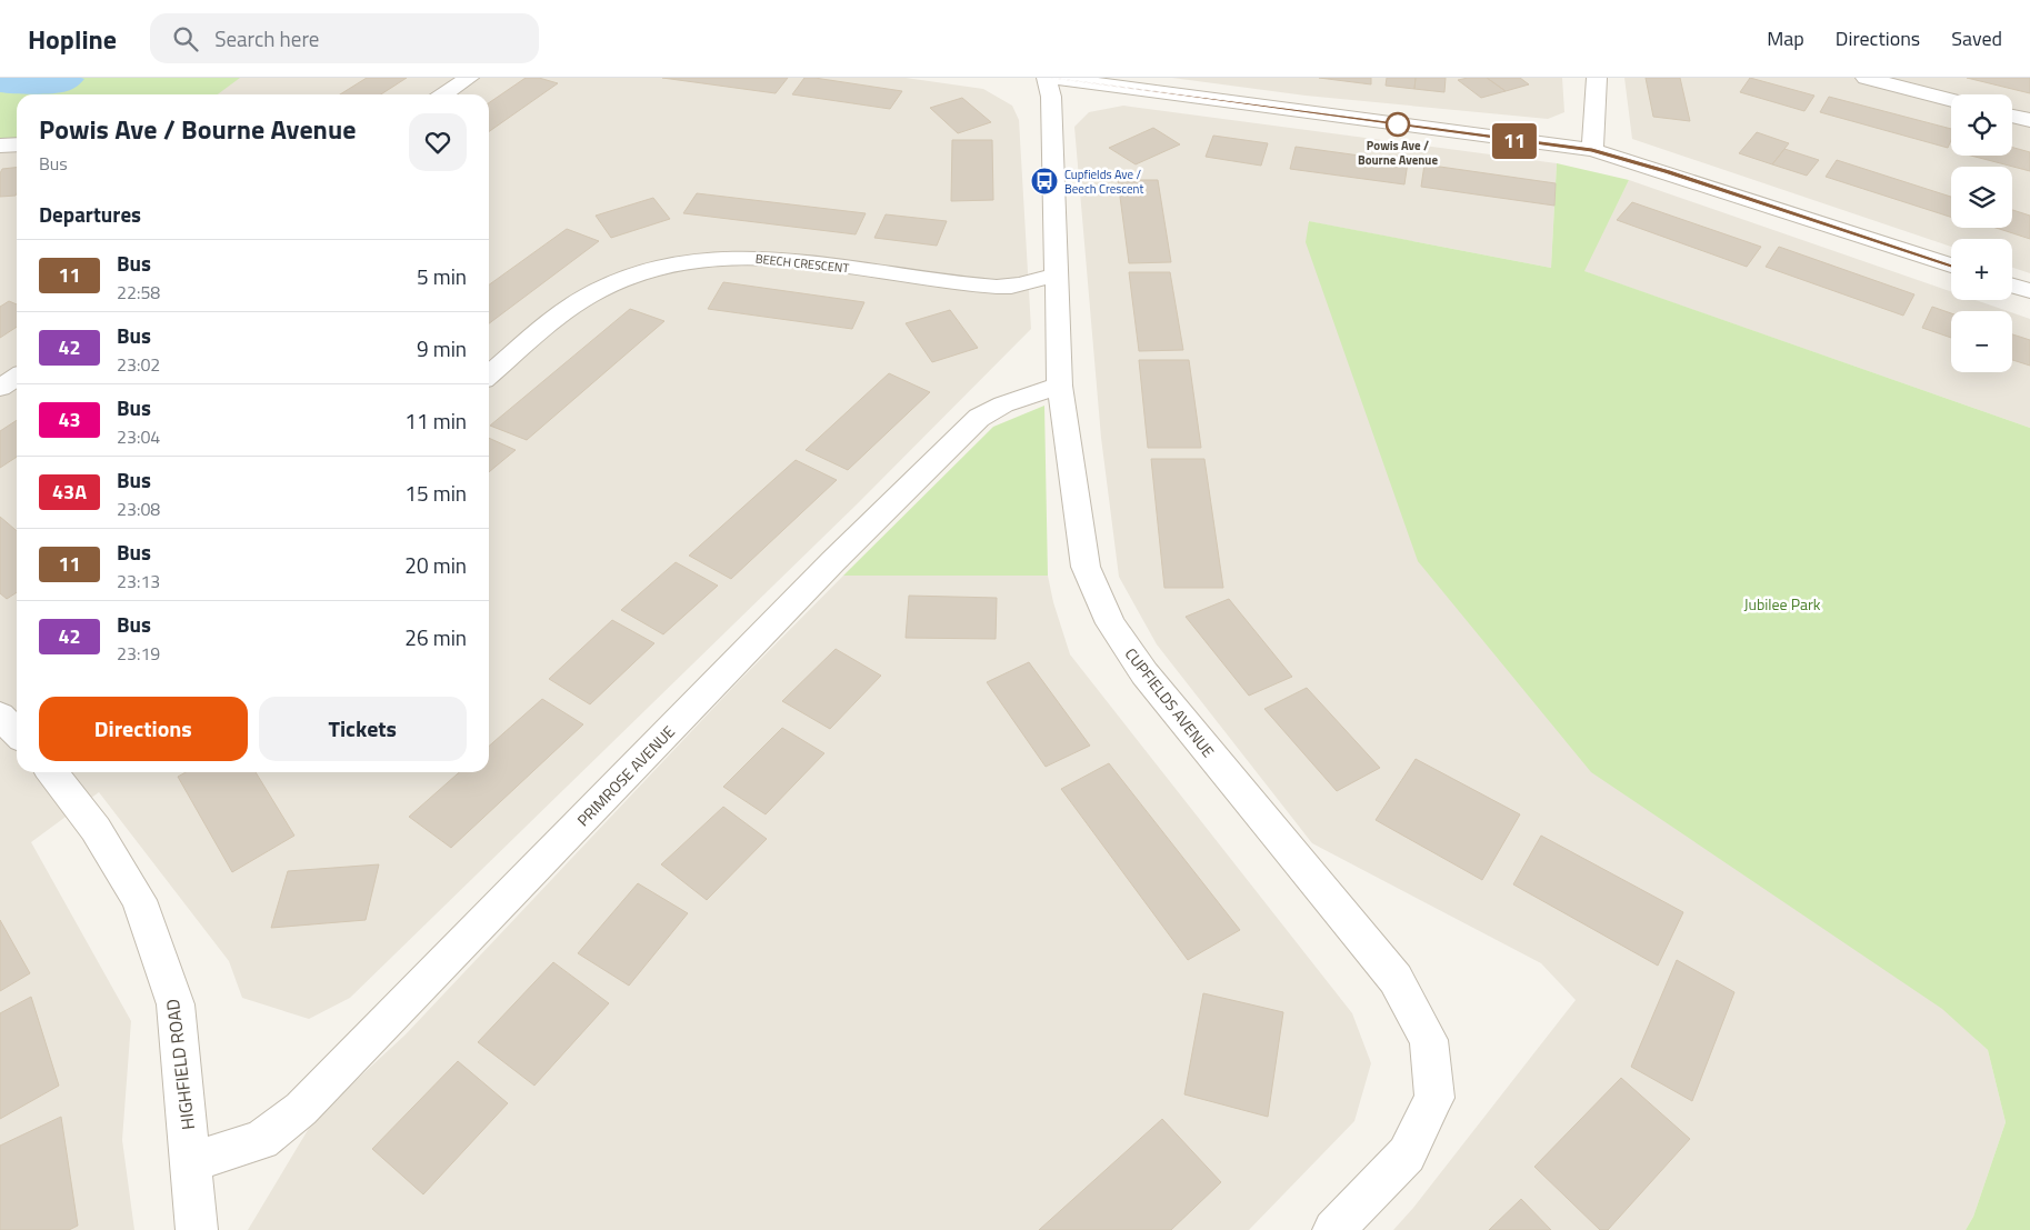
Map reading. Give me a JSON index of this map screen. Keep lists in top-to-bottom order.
{
  "streets": {
    "street": [
      "BEECH CRESCENT",
      "CUPFIELDS AVENUE",
      "PRIMROSE AVENUE",
      "HIGHFIELD ROAD"
    ]
  },
  "crossings": [
    ["BEECH CRESCENT", "CUPFIELDS AVENUE"],
    ["CUPFIELDS AVENUE", "PRIMROSE AVENUE"],
    ["PRIMROSE AVENUE", "HIGHFIELD ROAD"]
  ],
  "parks": ["Jubilee Park"],
  "places": {
    "other": ["Powis Ave / Bourne Avenue"],
    "bus stop": ["Cupfields Ave / Beech Crescent"]
  },
  "lines": ["bus line 11"],
  "page": {
    "header": "Hopline",
    "search": "Search here",
    "nav": ["Map", "Directions", "Saved"],
    "on_map": "11",
    "map_buttons": ["+", "−"],
    "heading": [
      ["Powis Ave / Bourne Avenue", "Bus"],
      "Departures"
    ],
    "list": [
      {
        "mark": "11",
        "name": "Bus",
        "note": "22:58",
        "value": "5 min"
      },
      {
        "mark": "42",
        "name": "Bus",
        "note": "23:02",
        "value": "9 min"
      },
      {
        "mark": "43",
        "name": "Bus",
        "note": "23:04",
        "value": "11 min"
      },
      {
        "mark": "43A",
        "name": "Bus",
        "note": "23:08",
        "value": "15 min"
      },
      {
        "mark": "11",
        "name": "Bus",
        "note": "23:13",
        "value": "20 min"
      },
      {
        "mark": "42",
        "name": "Bus",
        "note": "23:19",
        "value": "26 min"
      }
    ],
    "buttons": ["Directions", "Tickets"]
  }
}
